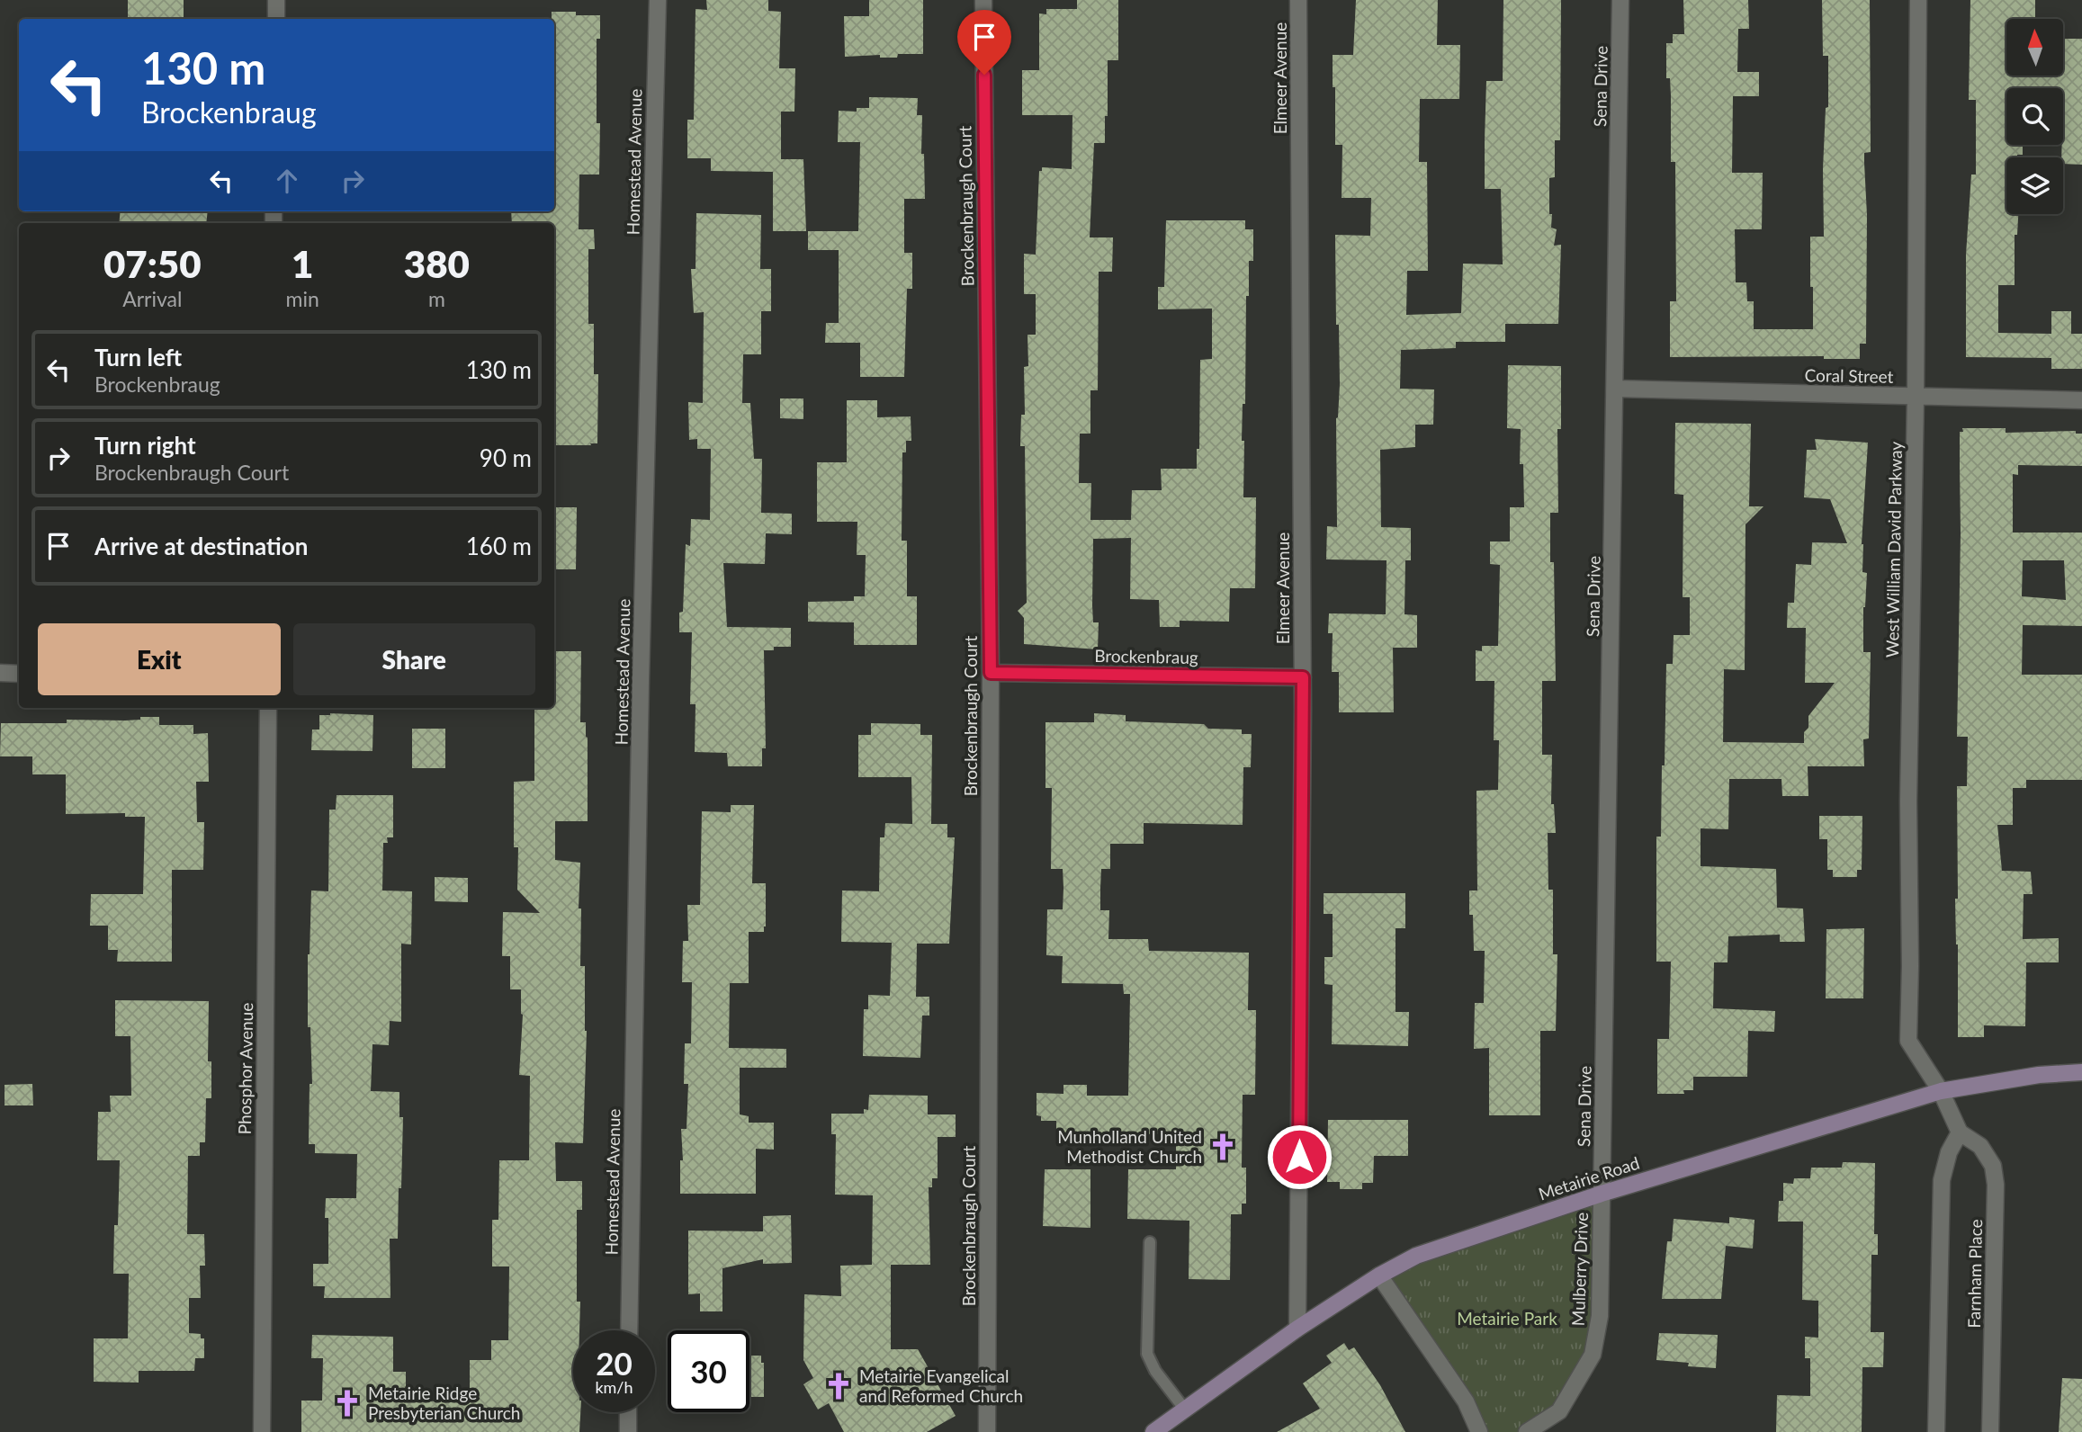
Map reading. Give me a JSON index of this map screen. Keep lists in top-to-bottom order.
{
  "streets": {
    "main road": ["Metairie Road"],
    "street": [
      "Elmeer Avenue",
      "Sena Drive",
      "Homestead Avenue",
      "Brockenbraugh Court",
      "Coral Street",
      "West William David Parkway",
      "Brockenbraug",
      "Phosphor Avenue",
      "Mulberry Drive",
      "Farnham Place"
    ]
  },
  "crossings": [
    ["Elmeer Avenue", "Brockenbraug"],
    ["Elmeer Avenue", "Metairie Road"],
    ["Sena Drive", "Coral Street"],
    ["Sena Drive", "Metairie Road"],
    ["Sena Drive", "Mulberry Drive"],
    ["Brockenbraugh Court", "Brockenbraug"],
    ["Coral Street", "West William David Parkway"],
    ["West William David Parkway", "Metairie Road"],
    ["West William David Parkway", "Farnham Place"],
    ["Metairie Road", "Mulberry Drive"],
    ["Metairie Road", "Farnham Place"]
  ],
  "parks": ["Metairie Park"],
  "places": {
    "church": ["Munholland United Methodist Church", "Metairie Evangelical and Reformed Church", "Metairie Ridge Presbyterian Church"]
  },
  "north": "top",
  "page": {
    "turn": ["130 m", "Brockenbraug"],
    "eta": [
      "07:50",
      "Arrival",
      "1",
      "min",
      "380",
      "m"
    ],
    "list": [
      {
        "name": "Turn left",
        "note": "Brockenbraug",
        "value": "130 m"
      },
      {
        "name": "Turn right",
        "note": "Brockenbraugh Court",
        "value": "90 m"
      },
      {
        "name": "Arrive at destination",
        "value": "160 m"
      }
    ],
    "buttons": ["Exit", "Share"],
    "speed": "20 km/h",
    "limit": "30"
  }
}
